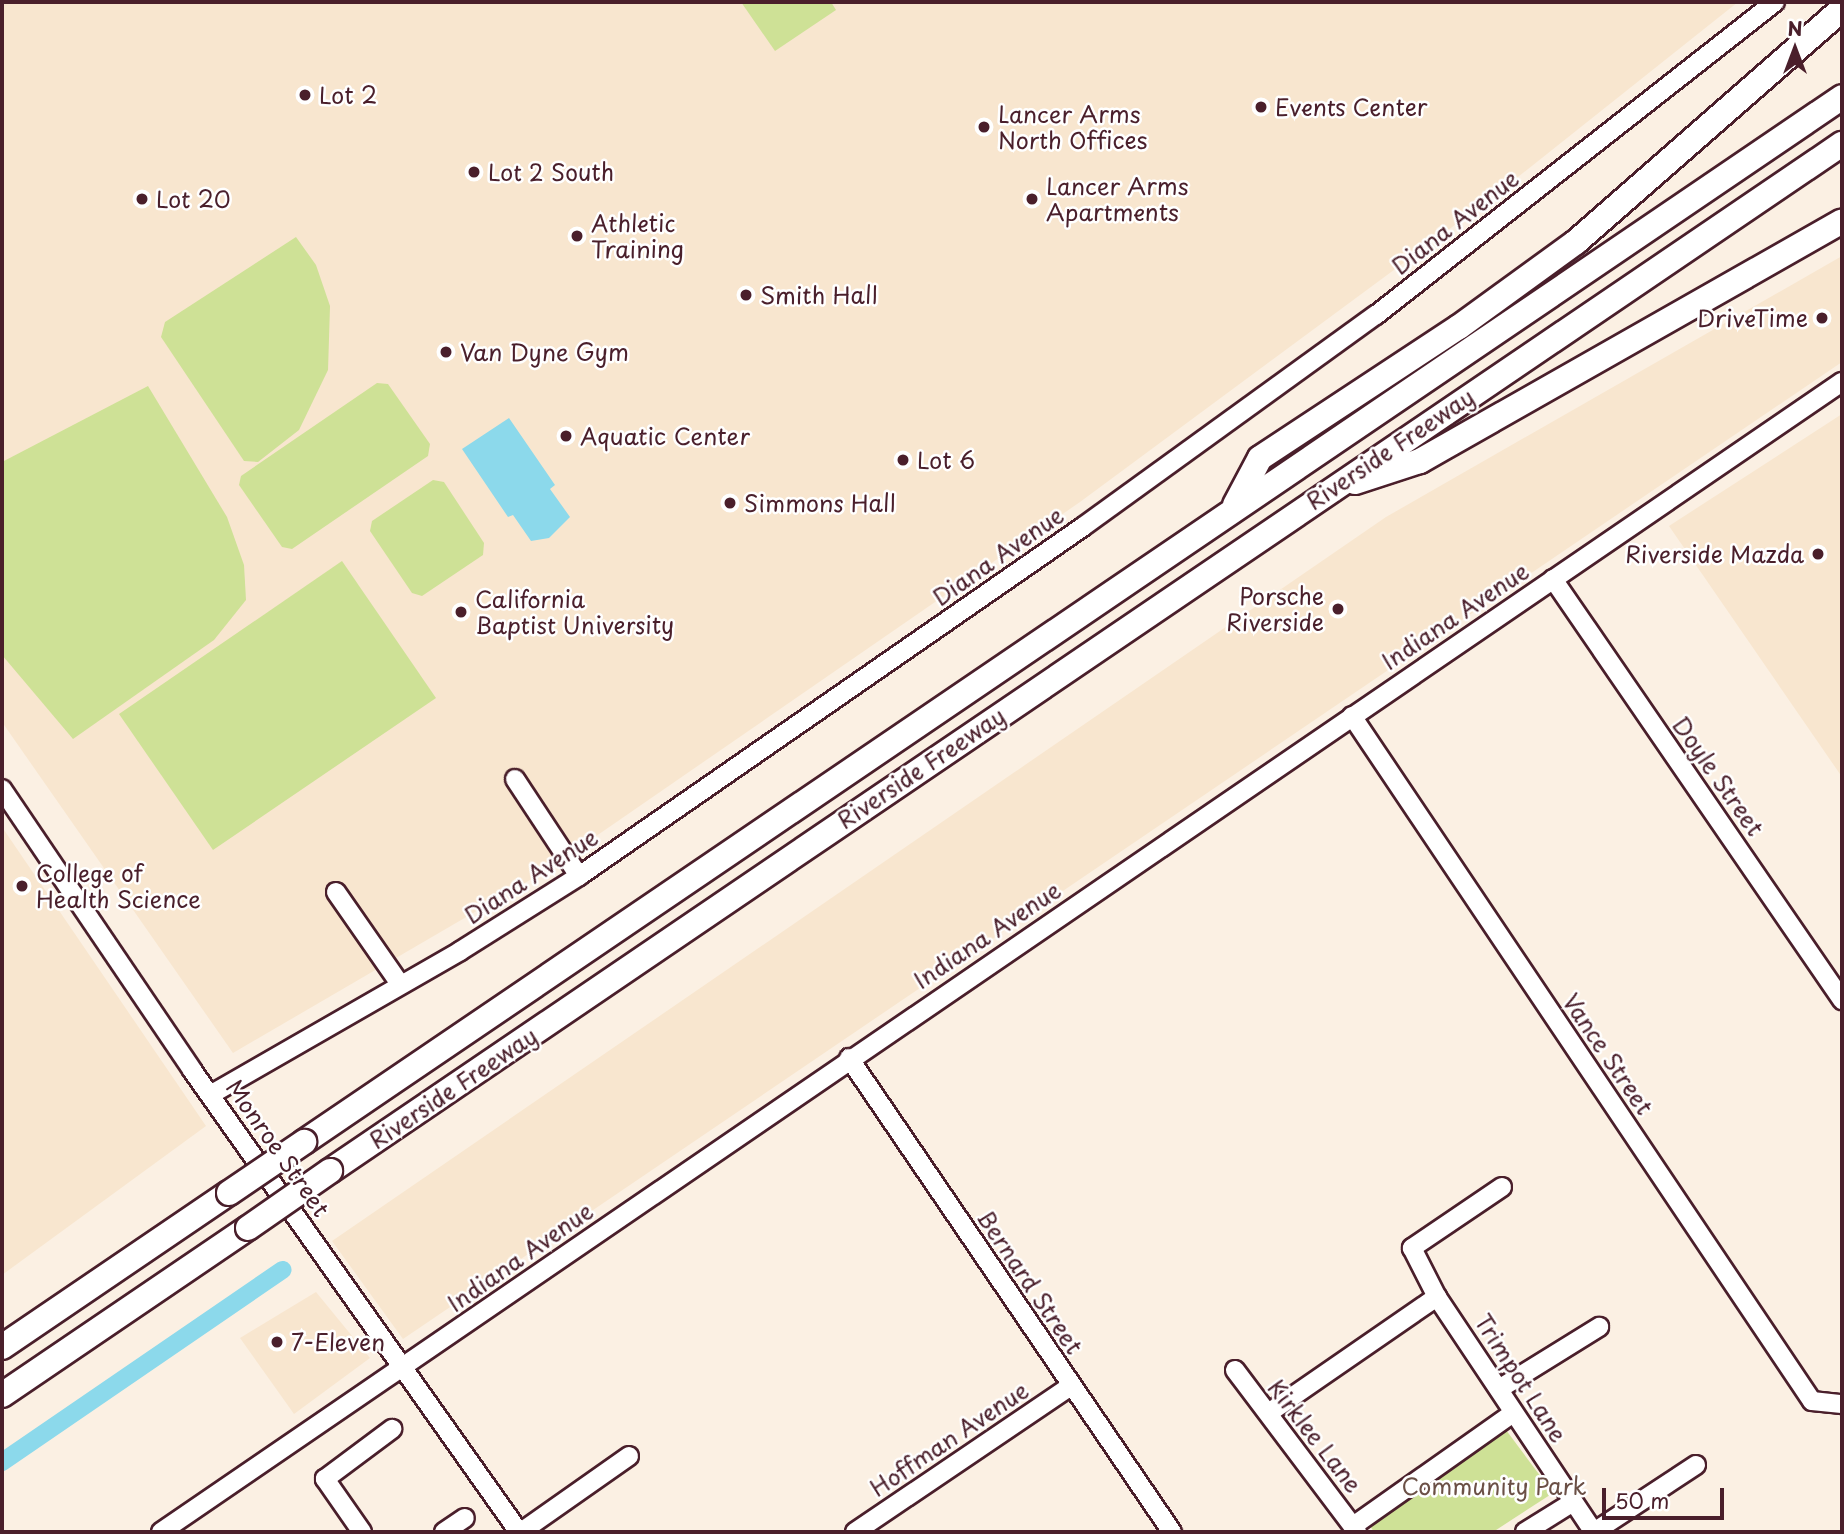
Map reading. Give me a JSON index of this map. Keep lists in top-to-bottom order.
{
  "streets": {
    "highway": ["Riverside Freeway"],
    "street": [
      "Diana Avenue",
      "Indiana Avenue",
      "Doyle Street",
      "Vance Street",
      "Monroe Street",
      "Bernard Street",
      "Trimpot Lane",
      "Kirklee Lane",
      "Hoffman Avenue"
    ]
  },
  "crossings": [
    ["Diana Avenue", "Monroe Street"],
    ["Indiana Avenue", "Doyle Street"],
    ["Indiana Avenue", "Vance Street"],
    ["Indiana Avenue", "Monroe Street"],
    ["Indiana Avenue", "Bernard Street"],
    ["Bernard Street", "Hoffman Avenue"]
  ],
  "parks": ["Community Park"],
  "places": [
    "Lot 2",
    "Events Center",
    "Lancer Arms North Offices",
    "Lot 2 South",
    "Lot 20",
    "Lancer Arms Apartments",
    "Athletic Training",
    "Smith Hall",
    "DriveTime",
    "Van Dyne Gym",
    "Aquatic Center",
    "Lot 6",
    "Simmons Hall",
    "Riverside Mazda",
    "Porsche Riverside",
    "California Baptist University",
    "College of Health Science",
    "7-Eleven"
  ],
  "scale_bar": "50 m",
  "north": "top"
}
